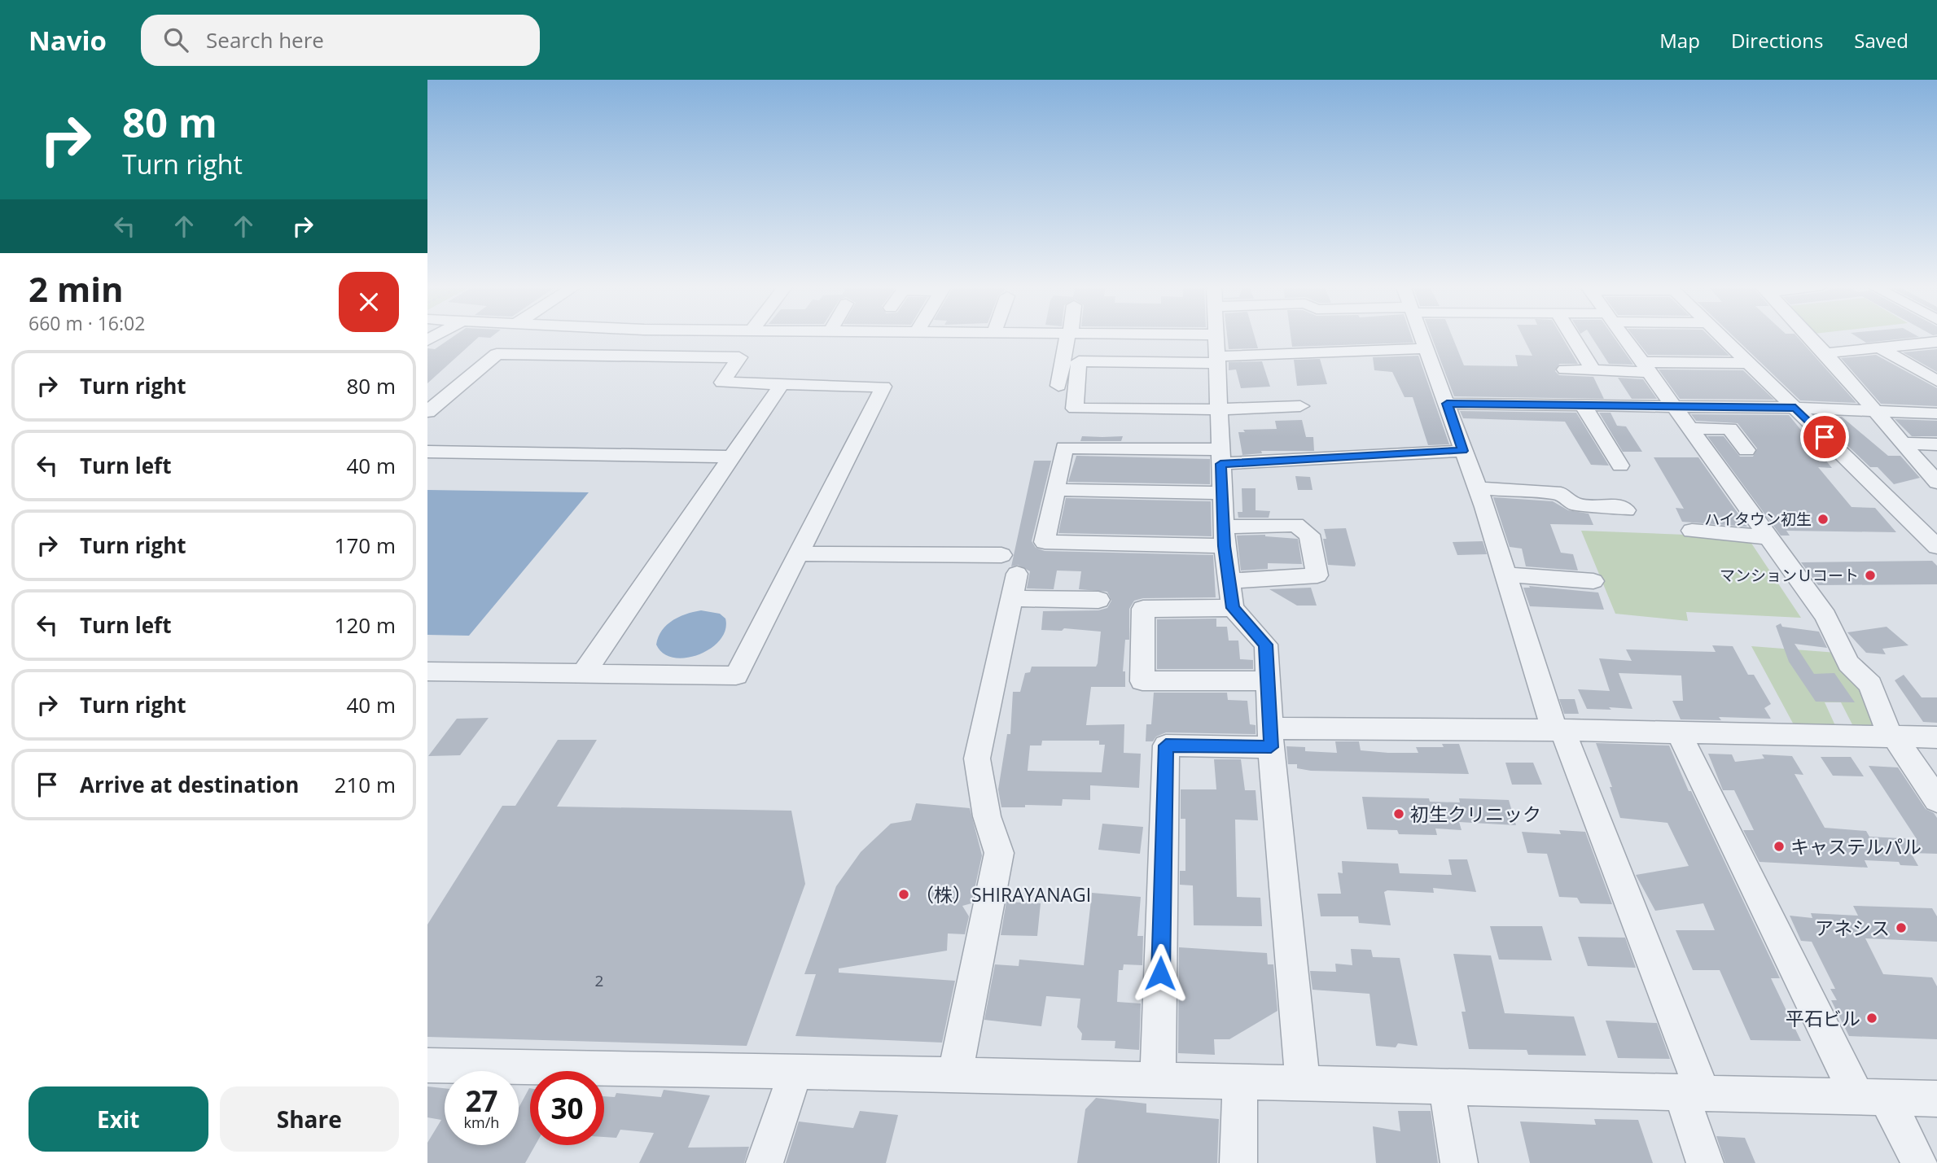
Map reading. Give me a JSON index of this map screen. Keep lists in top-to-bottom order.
{
  "places": [
    "ハイタウン初生",
    "マンションＵコート",
    "初生クリニック",
    "キャステルパル",
    "（株）SHIRAYANAGI",
    "アネシス",
    "平石ビル"
  ],
  "house_numbers": ["2"],
  "page": {
    "header": "Navio",
    "search": "Search here",
    "nav": ["Map", "Directions", "Saved"],
    "turn": ["80 m", "Turn right"],
    "heading": ["2 min", "660 m · 16:02"],
    "list": [
      {
        "name": "Turn right",
        "value": "80 m"
      },
      {
        "name": "Turn left",
        "value": "40 m"
      },
      {
        "name": "Turn right",
        "value": "170 m"
      },
      {
        "name": "Turn left",
        "value": "120 m"
      },
      {
        "name": "Turn right",
        "value": "40 m"
      },
      {
        "name": "Arrive at destination",
        "value": "210 m"
      }
    ],
    "speed": "27 km/h",
    "limit": "30",
    "buttons": ["Exit", "Share"]
  }
}
